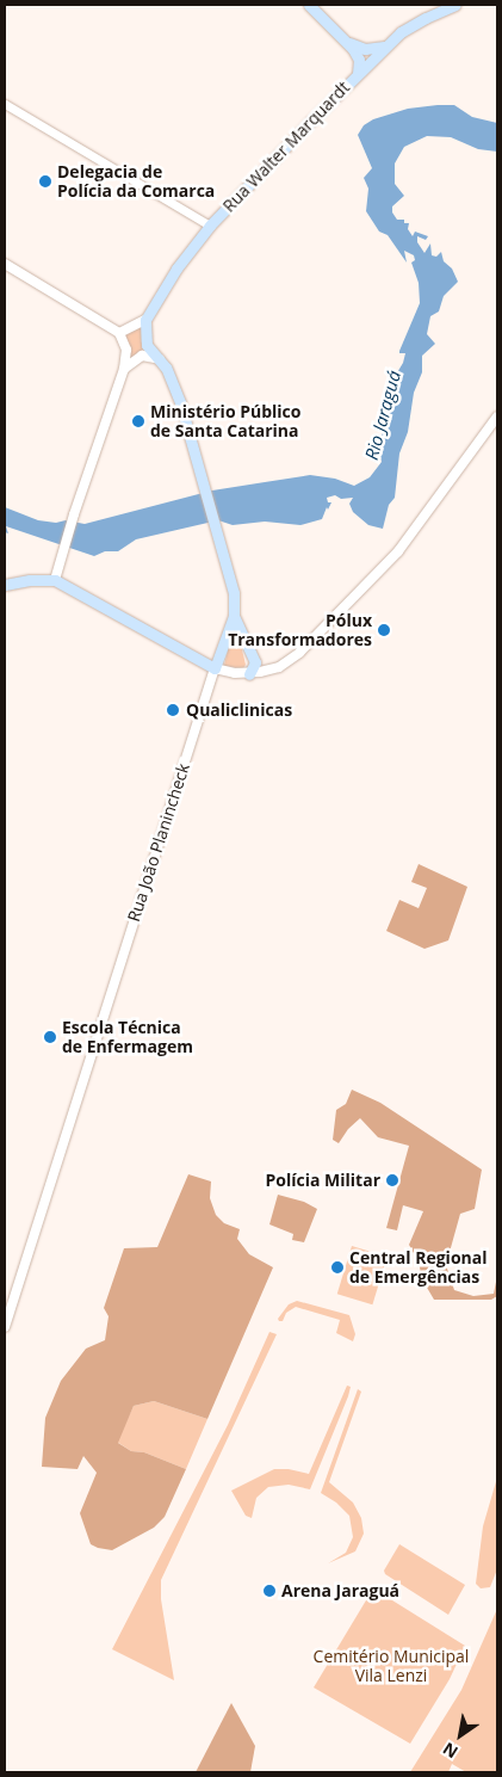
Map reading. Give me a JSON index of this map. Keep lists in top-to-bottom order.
{
  "streets": {
    "main road": ["Rua Walter Marquardt", "Rua João Planincheck"]
  },
  "water": ["Rio Jaraguá"],
  "parks": ["Cemitério Municipal Vila Lenzi"],
  "places": [
    "Delegacia de Polícia da Comarca",
    "Ministério Público de Santa Catarina",
    "Pólux Transformadores",
    "Qualiclinicas",
    "Escola Técnica de Enfermagem",
    "Polícia Militar",
    "Central Regional de Emergências",
    "Arena Jaraguá"
  ],
  "north": "bottom left"
}
